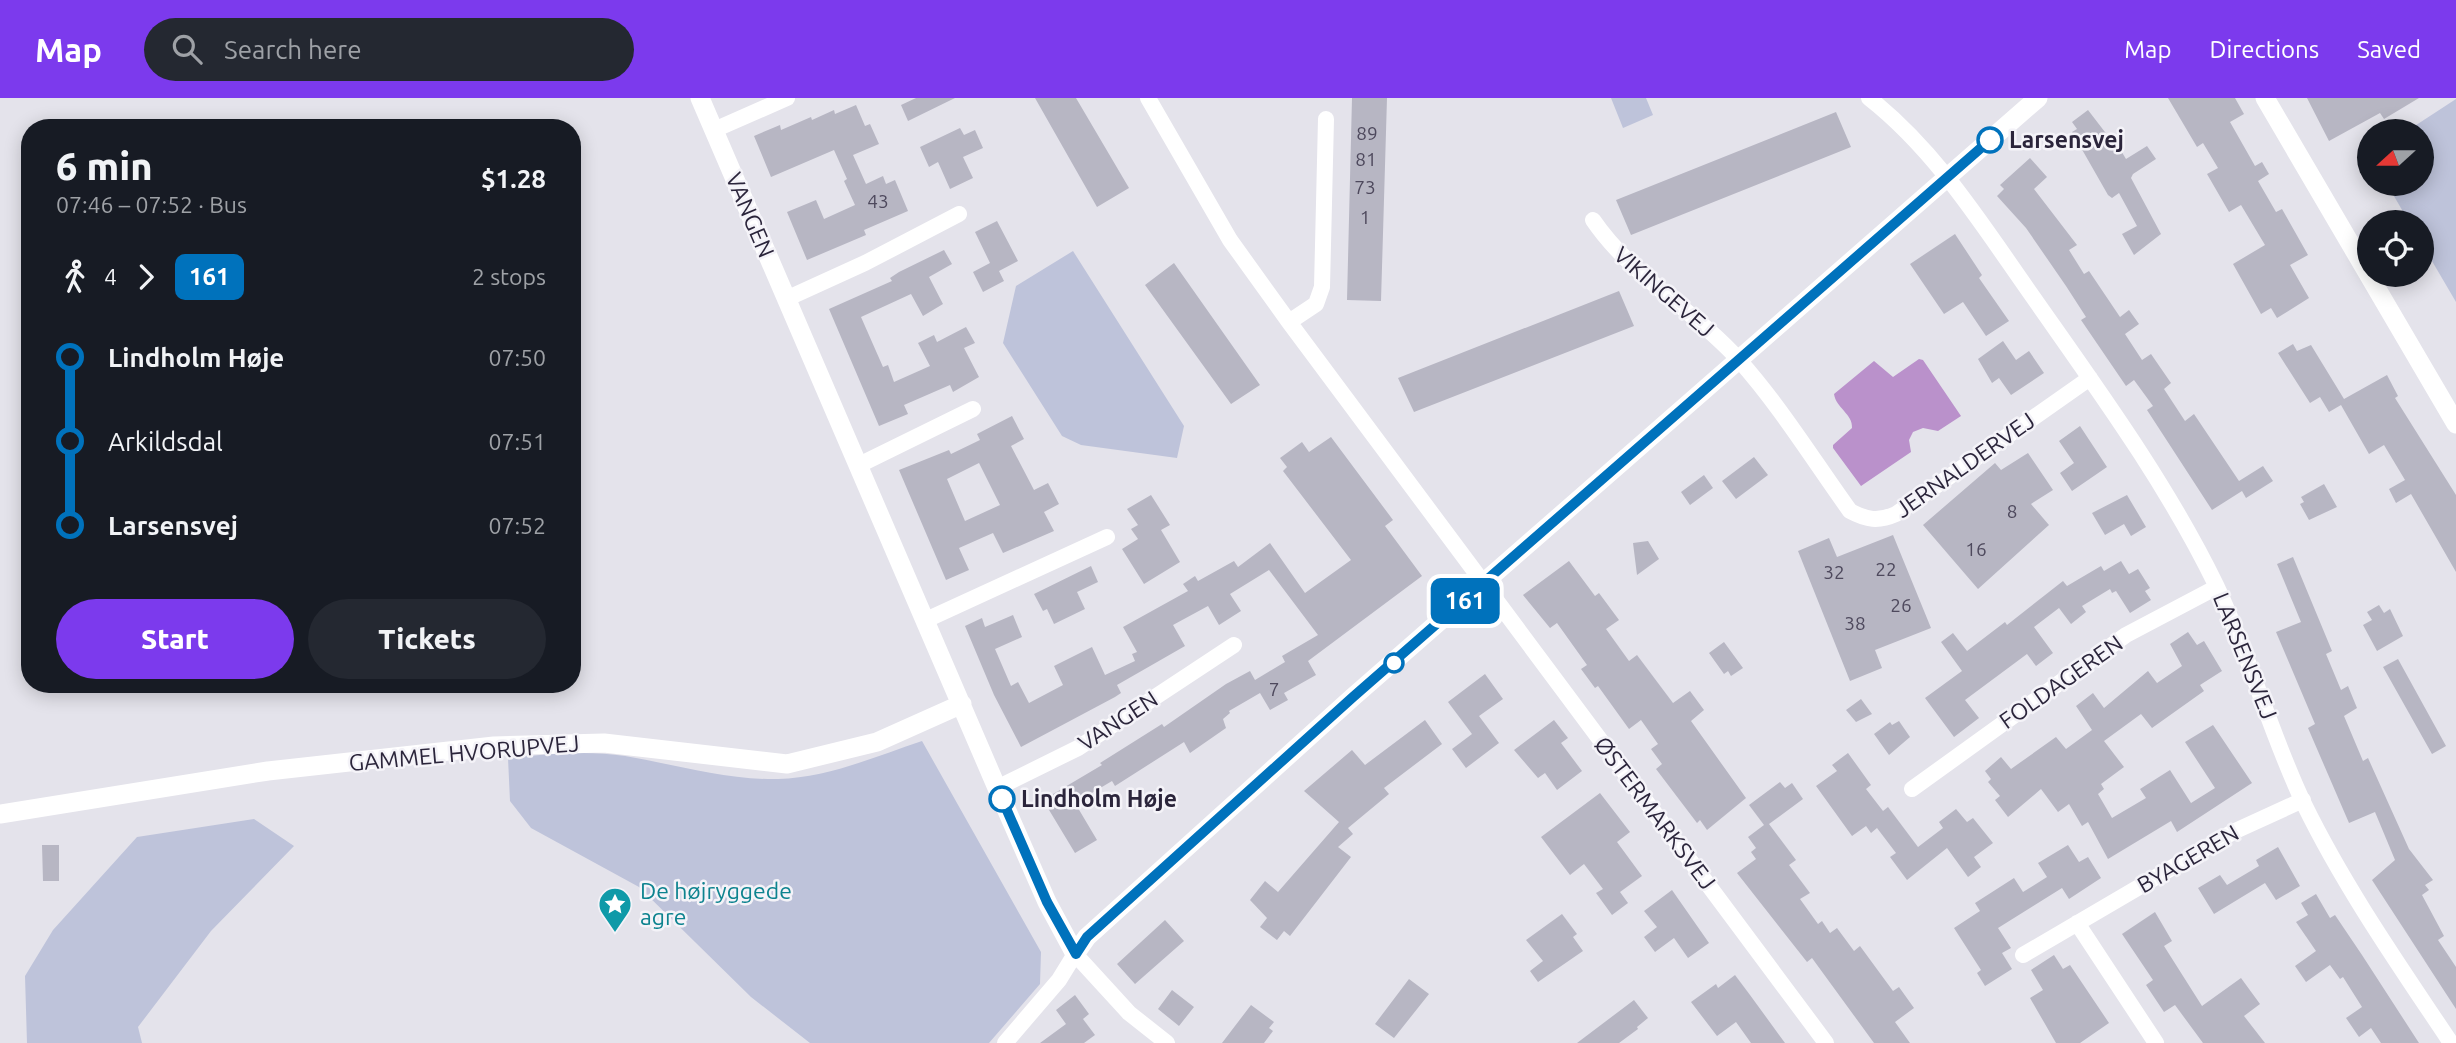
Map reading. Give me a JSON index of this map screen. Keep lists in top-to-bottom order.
{
  "streets": {
    "street": [
      "VANGEN",
      "VIKINGEVEJ",
      "JERNALDERVEJ",
      "LARSENSVEJ",
      "FOLDAGEREN",
      "GAMMEL HVORUPVEJ",
      "ØSTERMARKSVEJ",
      "BYAGEREN"
    ]
  },
  "crossings": [
    ["VANGEN", "GAMMEL HVORUPVEJ"],
    ["VIKINGEVEJ", "JERNALDERVEJ"],
    ["JERNALDERVEJ", "LARSENSVEJ"],
    ["LARSENSVEJ", "FOLDAGEREN"],
    ["LARSENSVEJ", "BYAGEREN"]
  ],
  "places": {
    "other": ["Larsensvej", "Lindholm Høje"],
    "place": ["De højryggede agre"]
  },
  "lines": ["bus line 161"],
  "house_numbers": [
    "89",
    "81",
    "73",
    "43",
    "1",
    "8",
    "16",
    "22",
    "32",
    "26",
    "38",
    "7"
  ],
  "north": "left",
  "page": {
    "header": "Map",
    "search": "Search here",
    "nav": ["Map", "Directions", "Saved"],
    "on_map": "161",
    "heading": ["6 min", "07:46 – 07:52 · Bus", "$1.28"],
    "legs": ["4", "161", "2 stops"],
    "list": [
      {
        "name": "Lindholm Høje",
        "value": "07:50"
      },
      {
        "name": "Arkildsdal",
        "value": "07:51"
      },
      {
        "name": "Larsensvej",
        "value": "07:52"
      }
    ],
    "buttons": ["Start", "Tickets"]
  }
}
